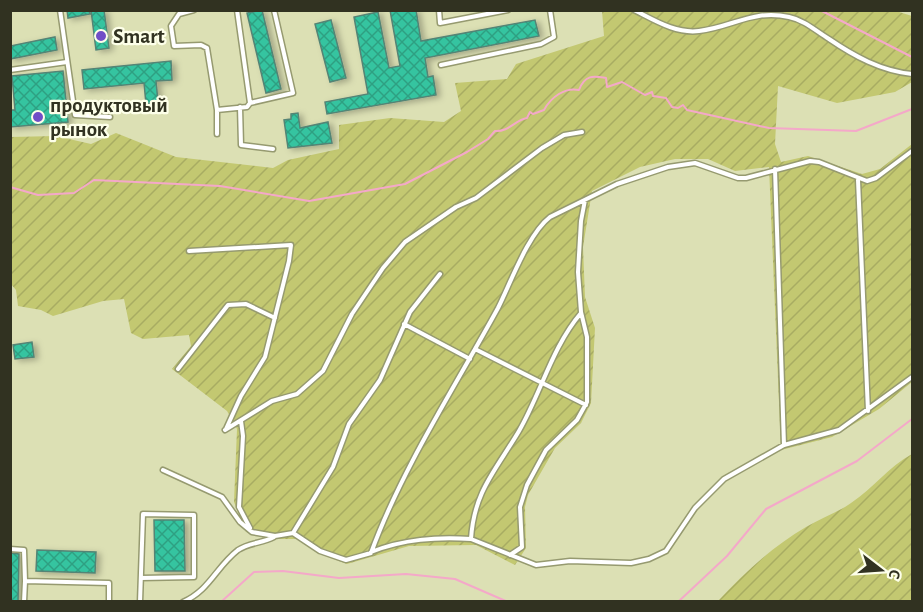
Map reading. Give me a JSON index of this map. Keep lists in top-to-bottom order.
{
  "places": ["Smart", "продуктовый рынок"],
  "north": "right"
}
